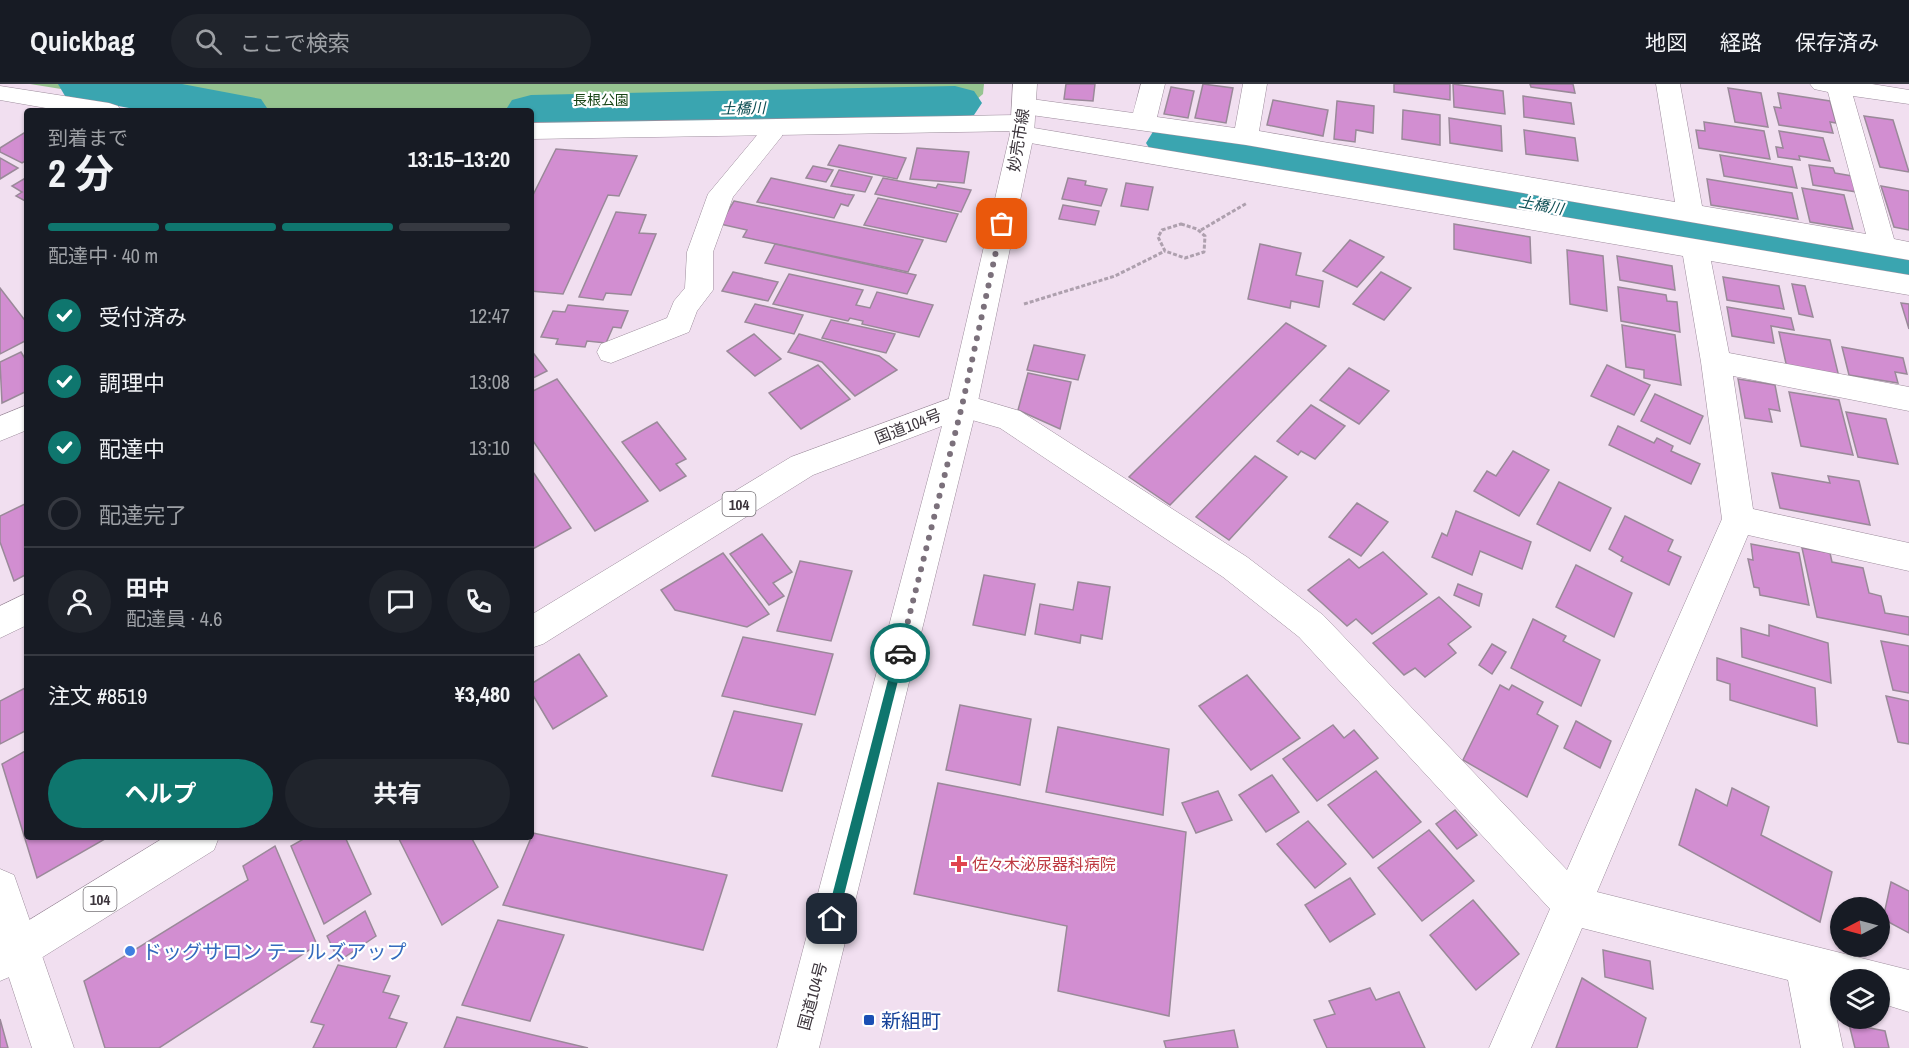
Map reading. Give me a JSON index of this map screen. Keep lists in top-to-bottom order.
{
  "streets": {
    "main road": ["妙売市線", "国道104号", "104"]
  },
  "crossings": [
    ["妙売市線", "国道104号"]
  ],
  "water": ["土橋川"],
  "parks": ["長根公園"],
  "places": {
    "health": ["佐々木泌尿器科病院"],
    "other": ["ドッグサロン テールズアップ"],
    "transit": ["新組町"]
  },
  "north": "left",
  "page": {
    "header": "Quickbag",
    "search": "ここで検索",
    "nav": ["地図", "経路", "保存済み"],
    "heading": ["2 分", "到着まで", "13:15–13:20"],
    "panel": [
      "田中",
      "配達員 · 4.6",
      "注文 #8519",
      "¥3,480"
    ],
    "bar": "配達中 · 40 m",
    "list": [
      ["受付済み", "12:47"],
      ["調理中", "13:08"],
      ["配達中", "13:10"],
      "配達完了"
    ],
    "buttons": ["ヘルプ", "共有"]
  }
}
